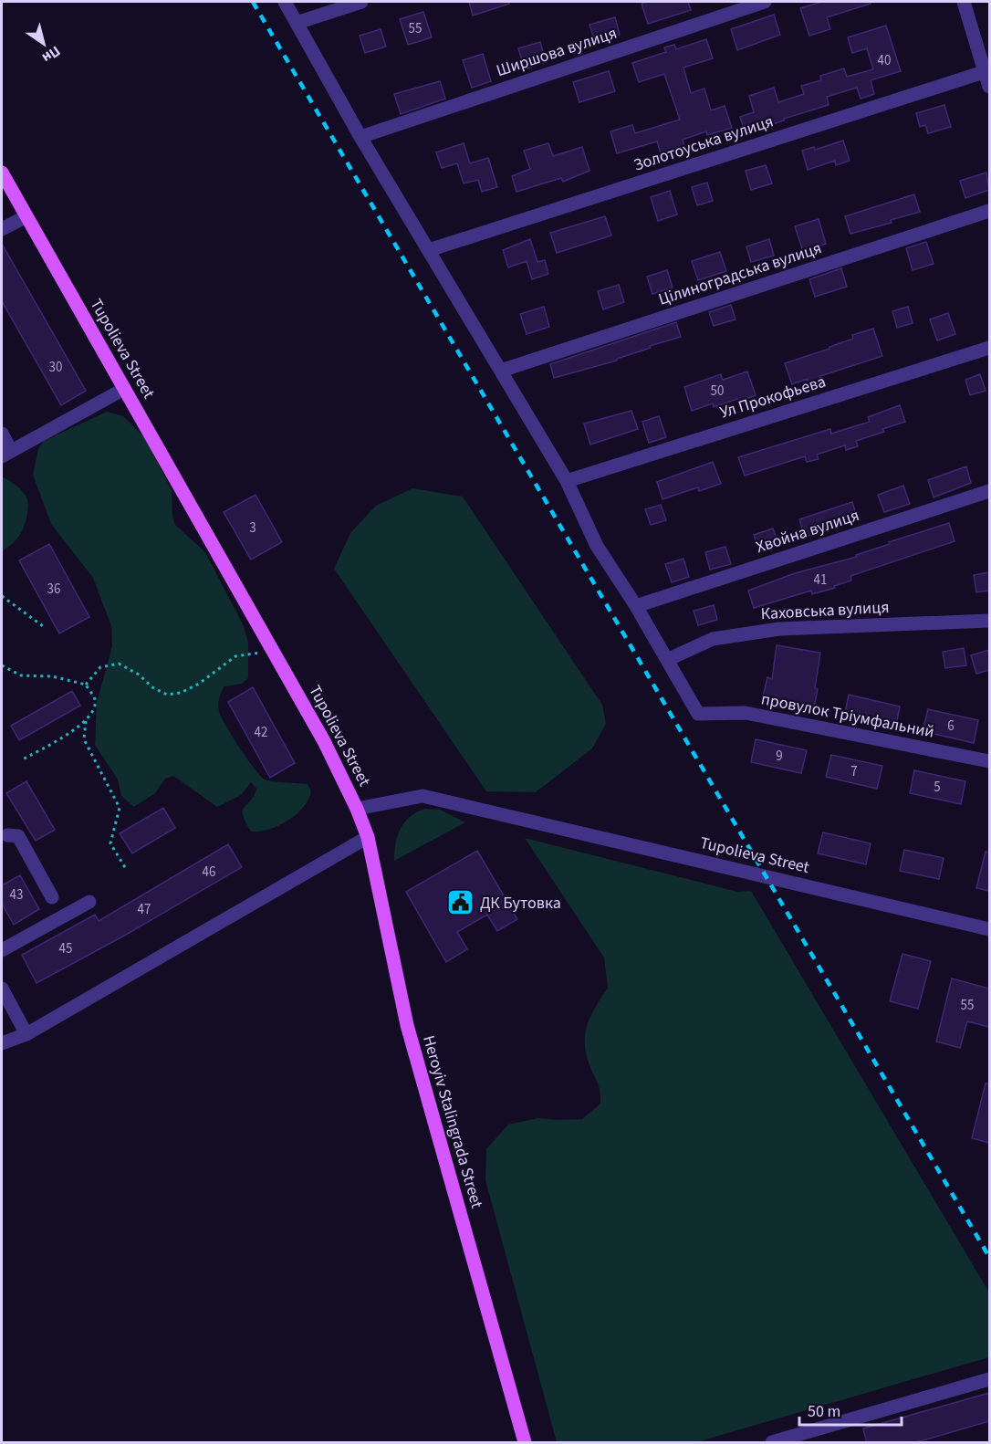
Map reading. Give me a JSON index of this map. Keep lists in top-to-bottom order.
{
  "streets": {
    "main road": ["Tupolieva Street", "Heroyiv Stalingrada Street"],
    "street": [
      "Ширшова вулиця",
      "Золотоуська вулиця",
      "Цілиноградська вулиця",
      "Ул Прокофьева",
      "Хвойна вулиця",
      "Каховська вулиця",
      "провулок Тріумфальний"
    ]
  },
  "crossings": [
    ["Tupolieva Street", "Heroyiv Stalingrada Street"],
    ["Каховська вулиця", "провулок Тріумфальний"]
  ],
  "places": {
    "public building": ["ДК Бутовка"]
  },
  "house_numbers": [
    "55",
    "40",
    "30",
    "50",
    "3",
    "41",
    "36",
    "6",
    "42",
    "9",
    "7",
    "5",
    "46",
    "43",
    "47",
    "45",
    "55"
  ],
  "scale_bar": "50 m",
  "north": "bottom right"
}
